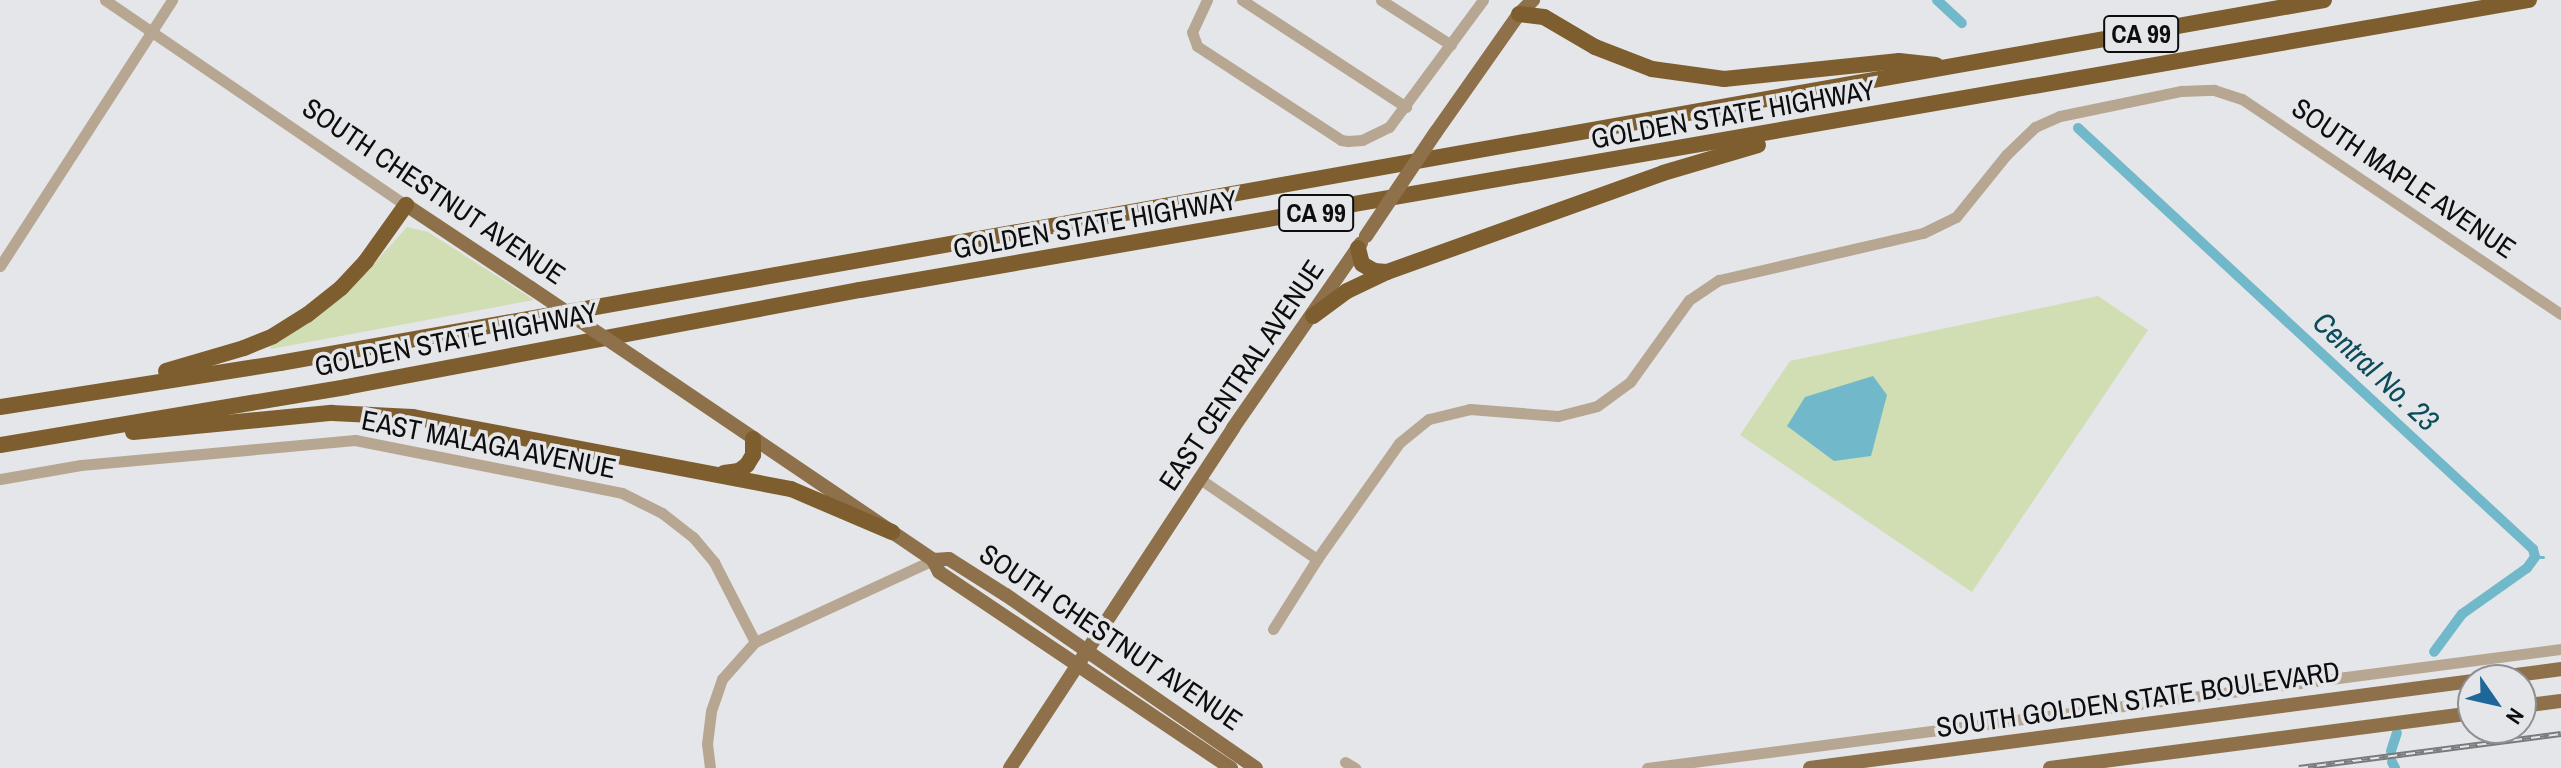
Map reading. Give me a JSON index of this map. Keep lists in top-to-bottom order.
{
  "streets": {
    "highway": ["CA 99", "GOLDEN STATE HIGHWAY"],
    "main road": ["SOUTH CHESTNUT AVENUE", "EAST CENTRAL AVENUE", "SOUTH GOLDEN STATE BOULEVARD"],
    "street": ["SOUTH MAPLE AVENUE", "EAST MALAGA AVENUE"]
  },
  "crossings": [
    ["SOUTH CHESTNUT AVENUE", "EAST CENTRAL AVENUE"]
  ],
  "water": ["Central No. 23"],
  "north": "bottom right"
}
